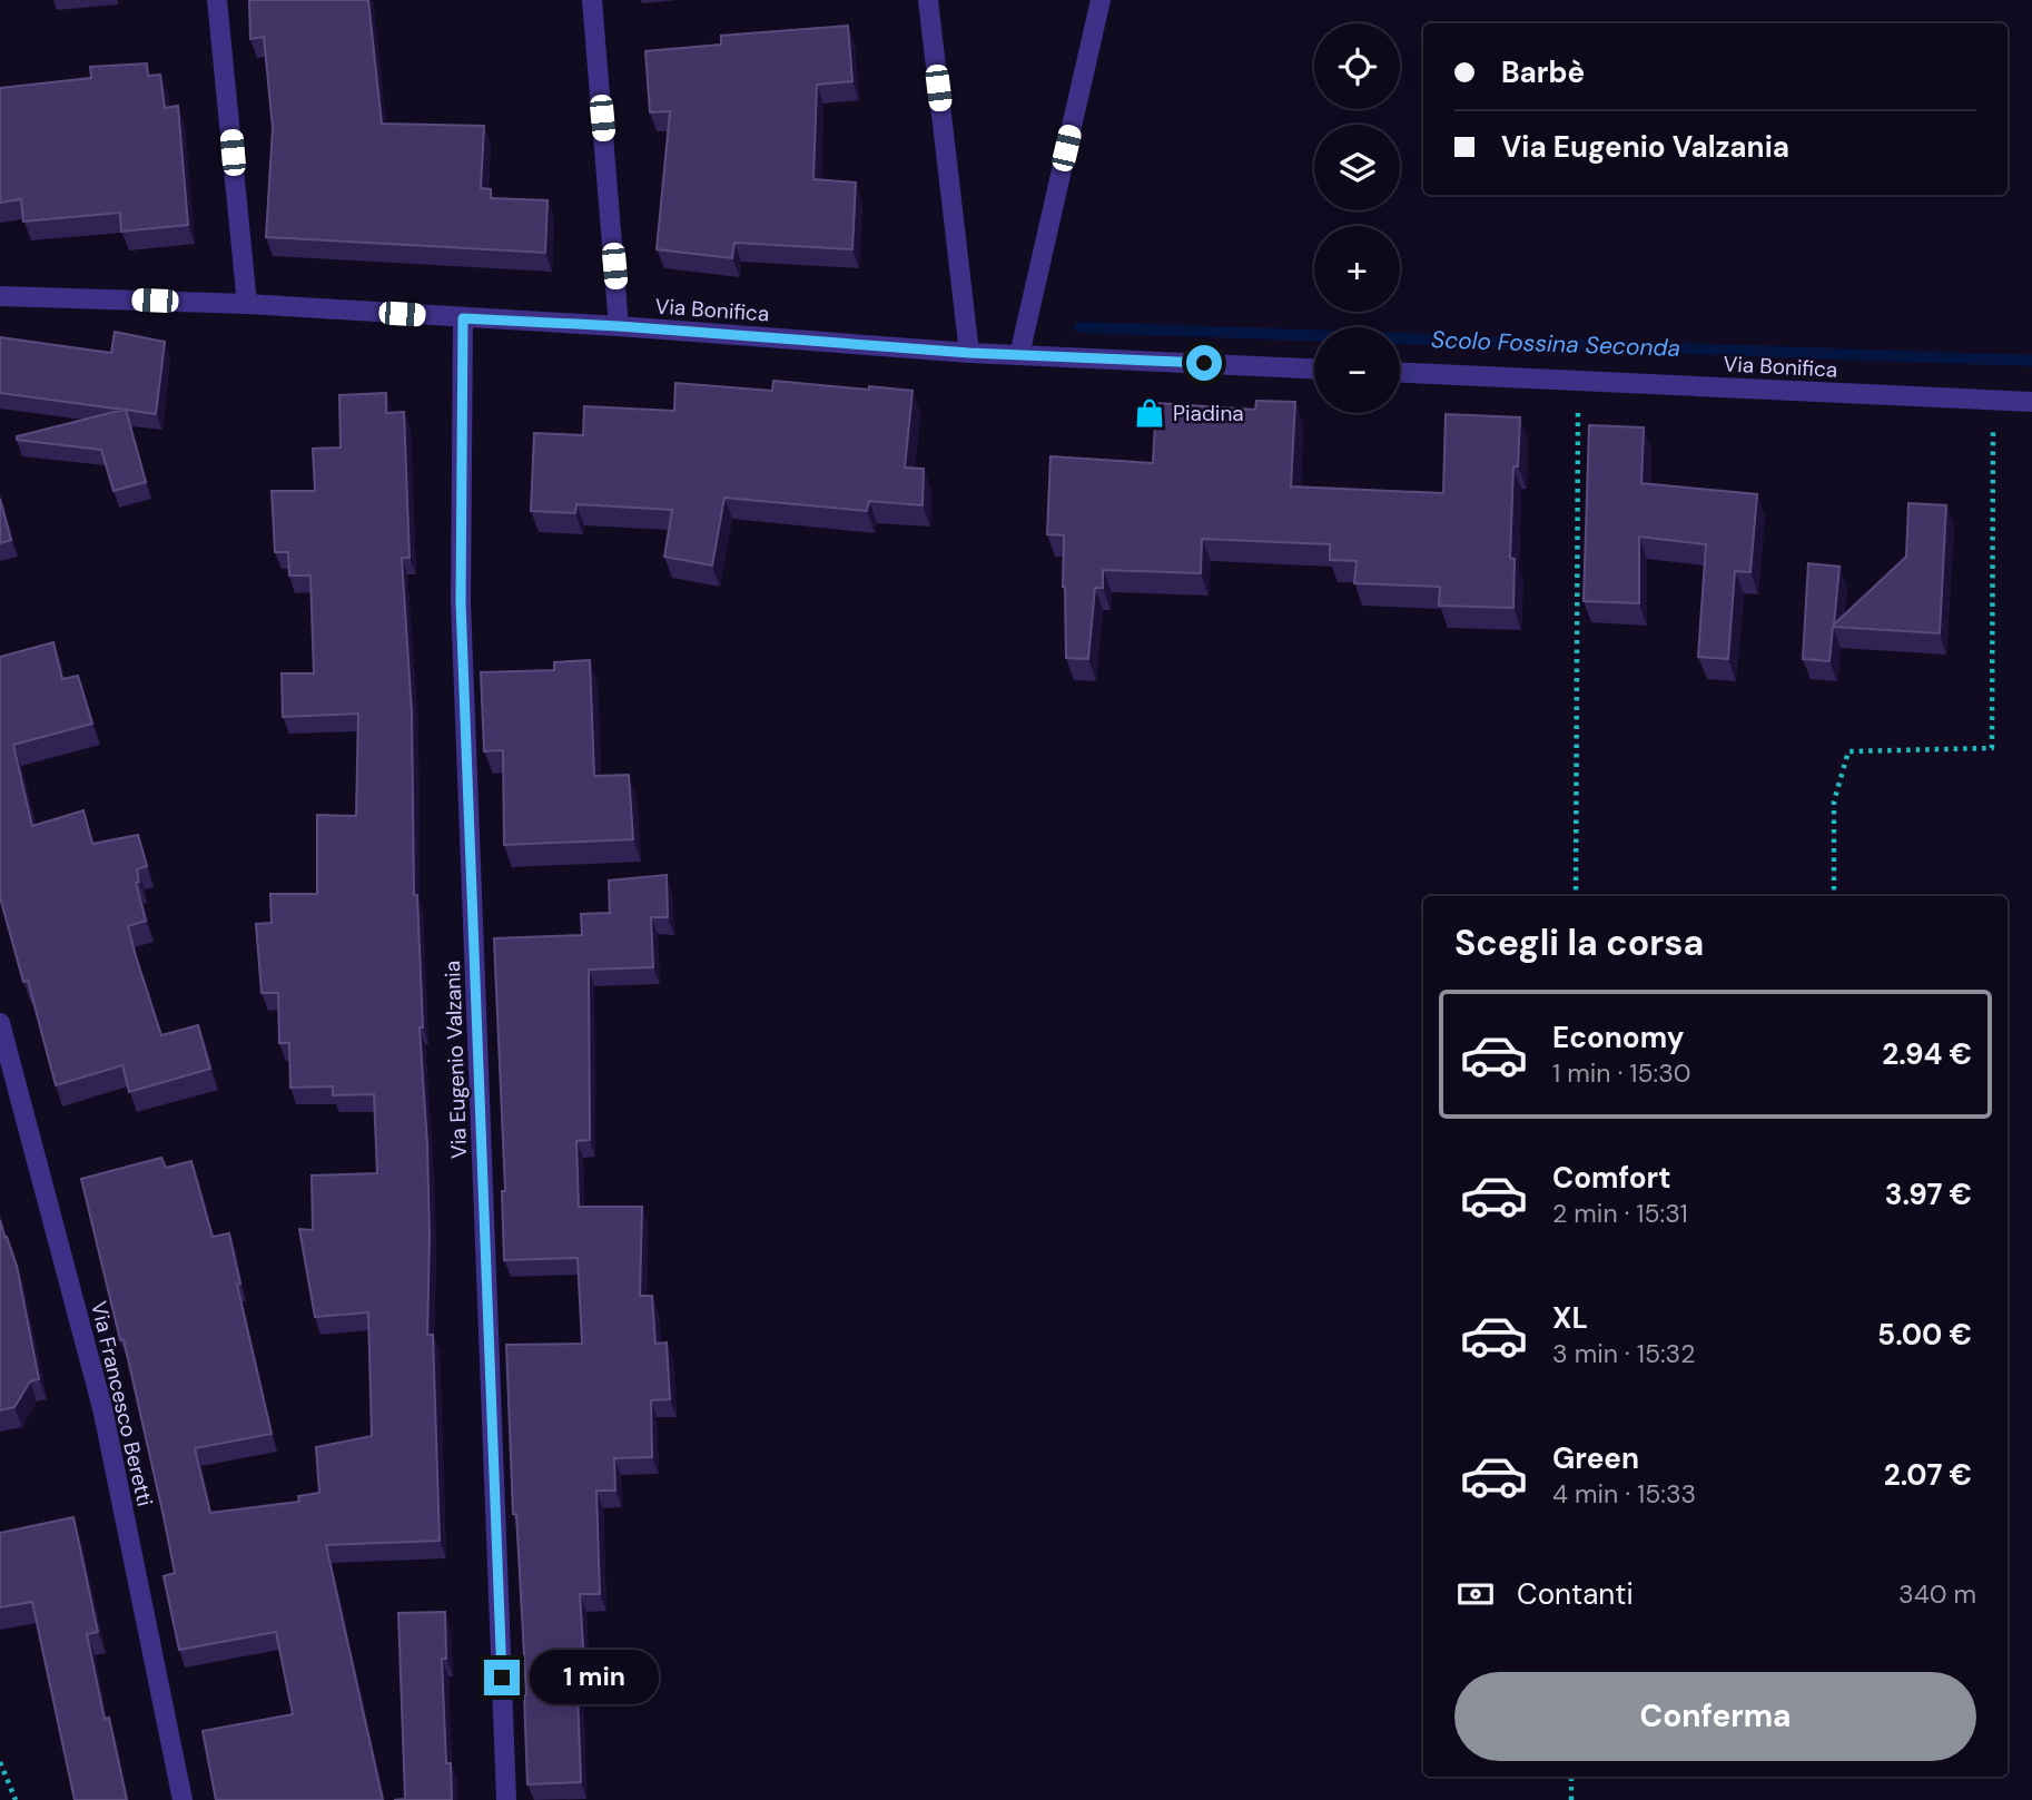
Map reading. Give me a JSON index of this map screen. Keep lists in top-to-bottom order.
{
  "streets": {
    "street": ["Via Bonifica", "Via Eugenio Valzania", "Via Francesco Beretti"]
  },
  "crossings": [
    ["Via Bonifica", "Via Eugenio Valzania"]
  ],
  "water": ["Scolo Fossina Seconda"],
  "places": {
    "shop": ["Piadina"]
  },
  "page": {
    "map_buttons": ["+", "−"],
    "banner": ["Barbè", "Via Eugenio Valzania"],
    "heading": "Scegli la corsa",
    "list": [
      {
        "name": "Economy",
        "note": "1 min · 15:30",
        "value": "2.94 €"
      },
      {
        "name": "Comfort",
        "note": "2 min · 15:31",
        "value": "3.97 €"
      },
      {
        "name": "XL",
        "note": "3 min · 15:32",
        "value": "5.00 €"
      },
      {
        "name": "Green",
        "note": "4 min · 15:33",
        "value": "2.07 €"
      }
    ],
    "pay": ["Contanti", "340 m"],
    "bubble": "1 min",
    "buttons": "Conferma"
  }
}
